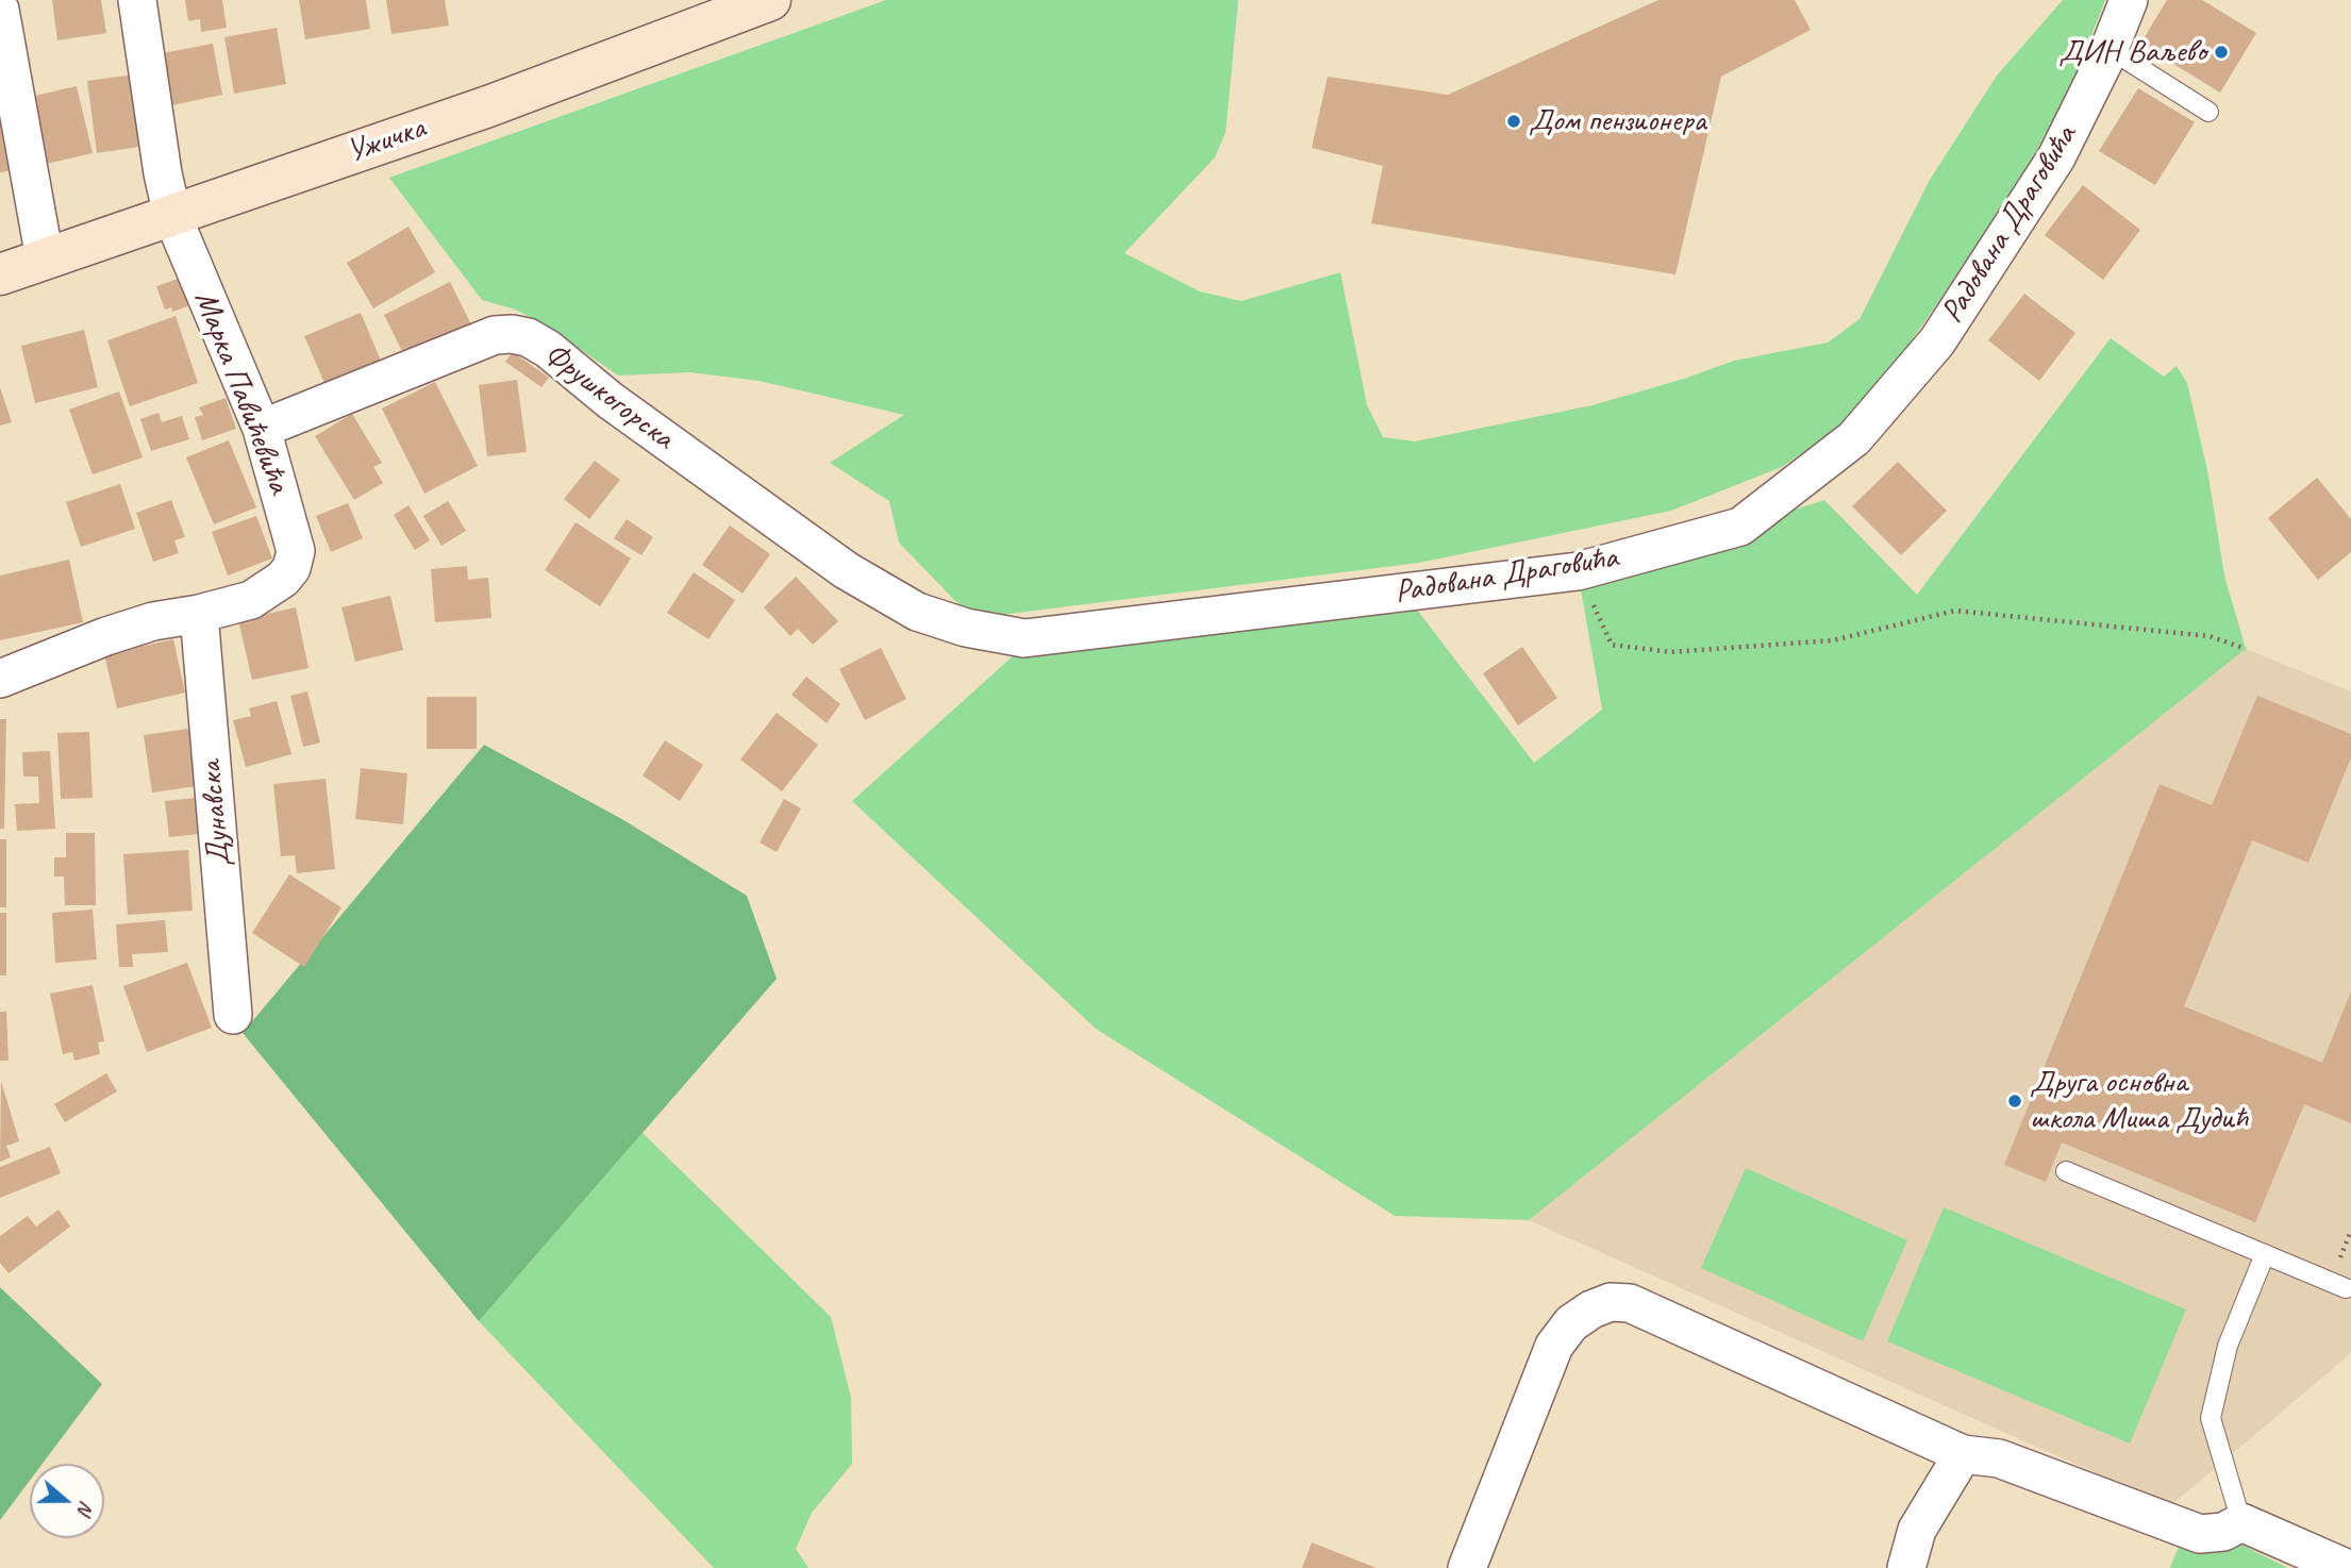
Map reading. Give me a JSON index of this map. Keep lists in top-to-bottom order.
{
  "streets": {
    "main road": ["Ужичка"],
    "street": [
      "Радована Драговића",
      "Марка Павићевића",
      "Фрушкогорска",
      "Дунавска"
    ]
  },
  "crossings": [
    ["Ужичка", "Марка Павићевића"],
    ["Радована Драговића", "Фрушкогорска"],
    ["Марка Павићевића", "Фрушкогорска"],
    ["Марка Павићевића", "Дунавска"]
  ],
  "places": ["ДИН Ваљево", "Дом пензионера", "Друга основна школа Миша Дудић"],
  "north": "right"
}
